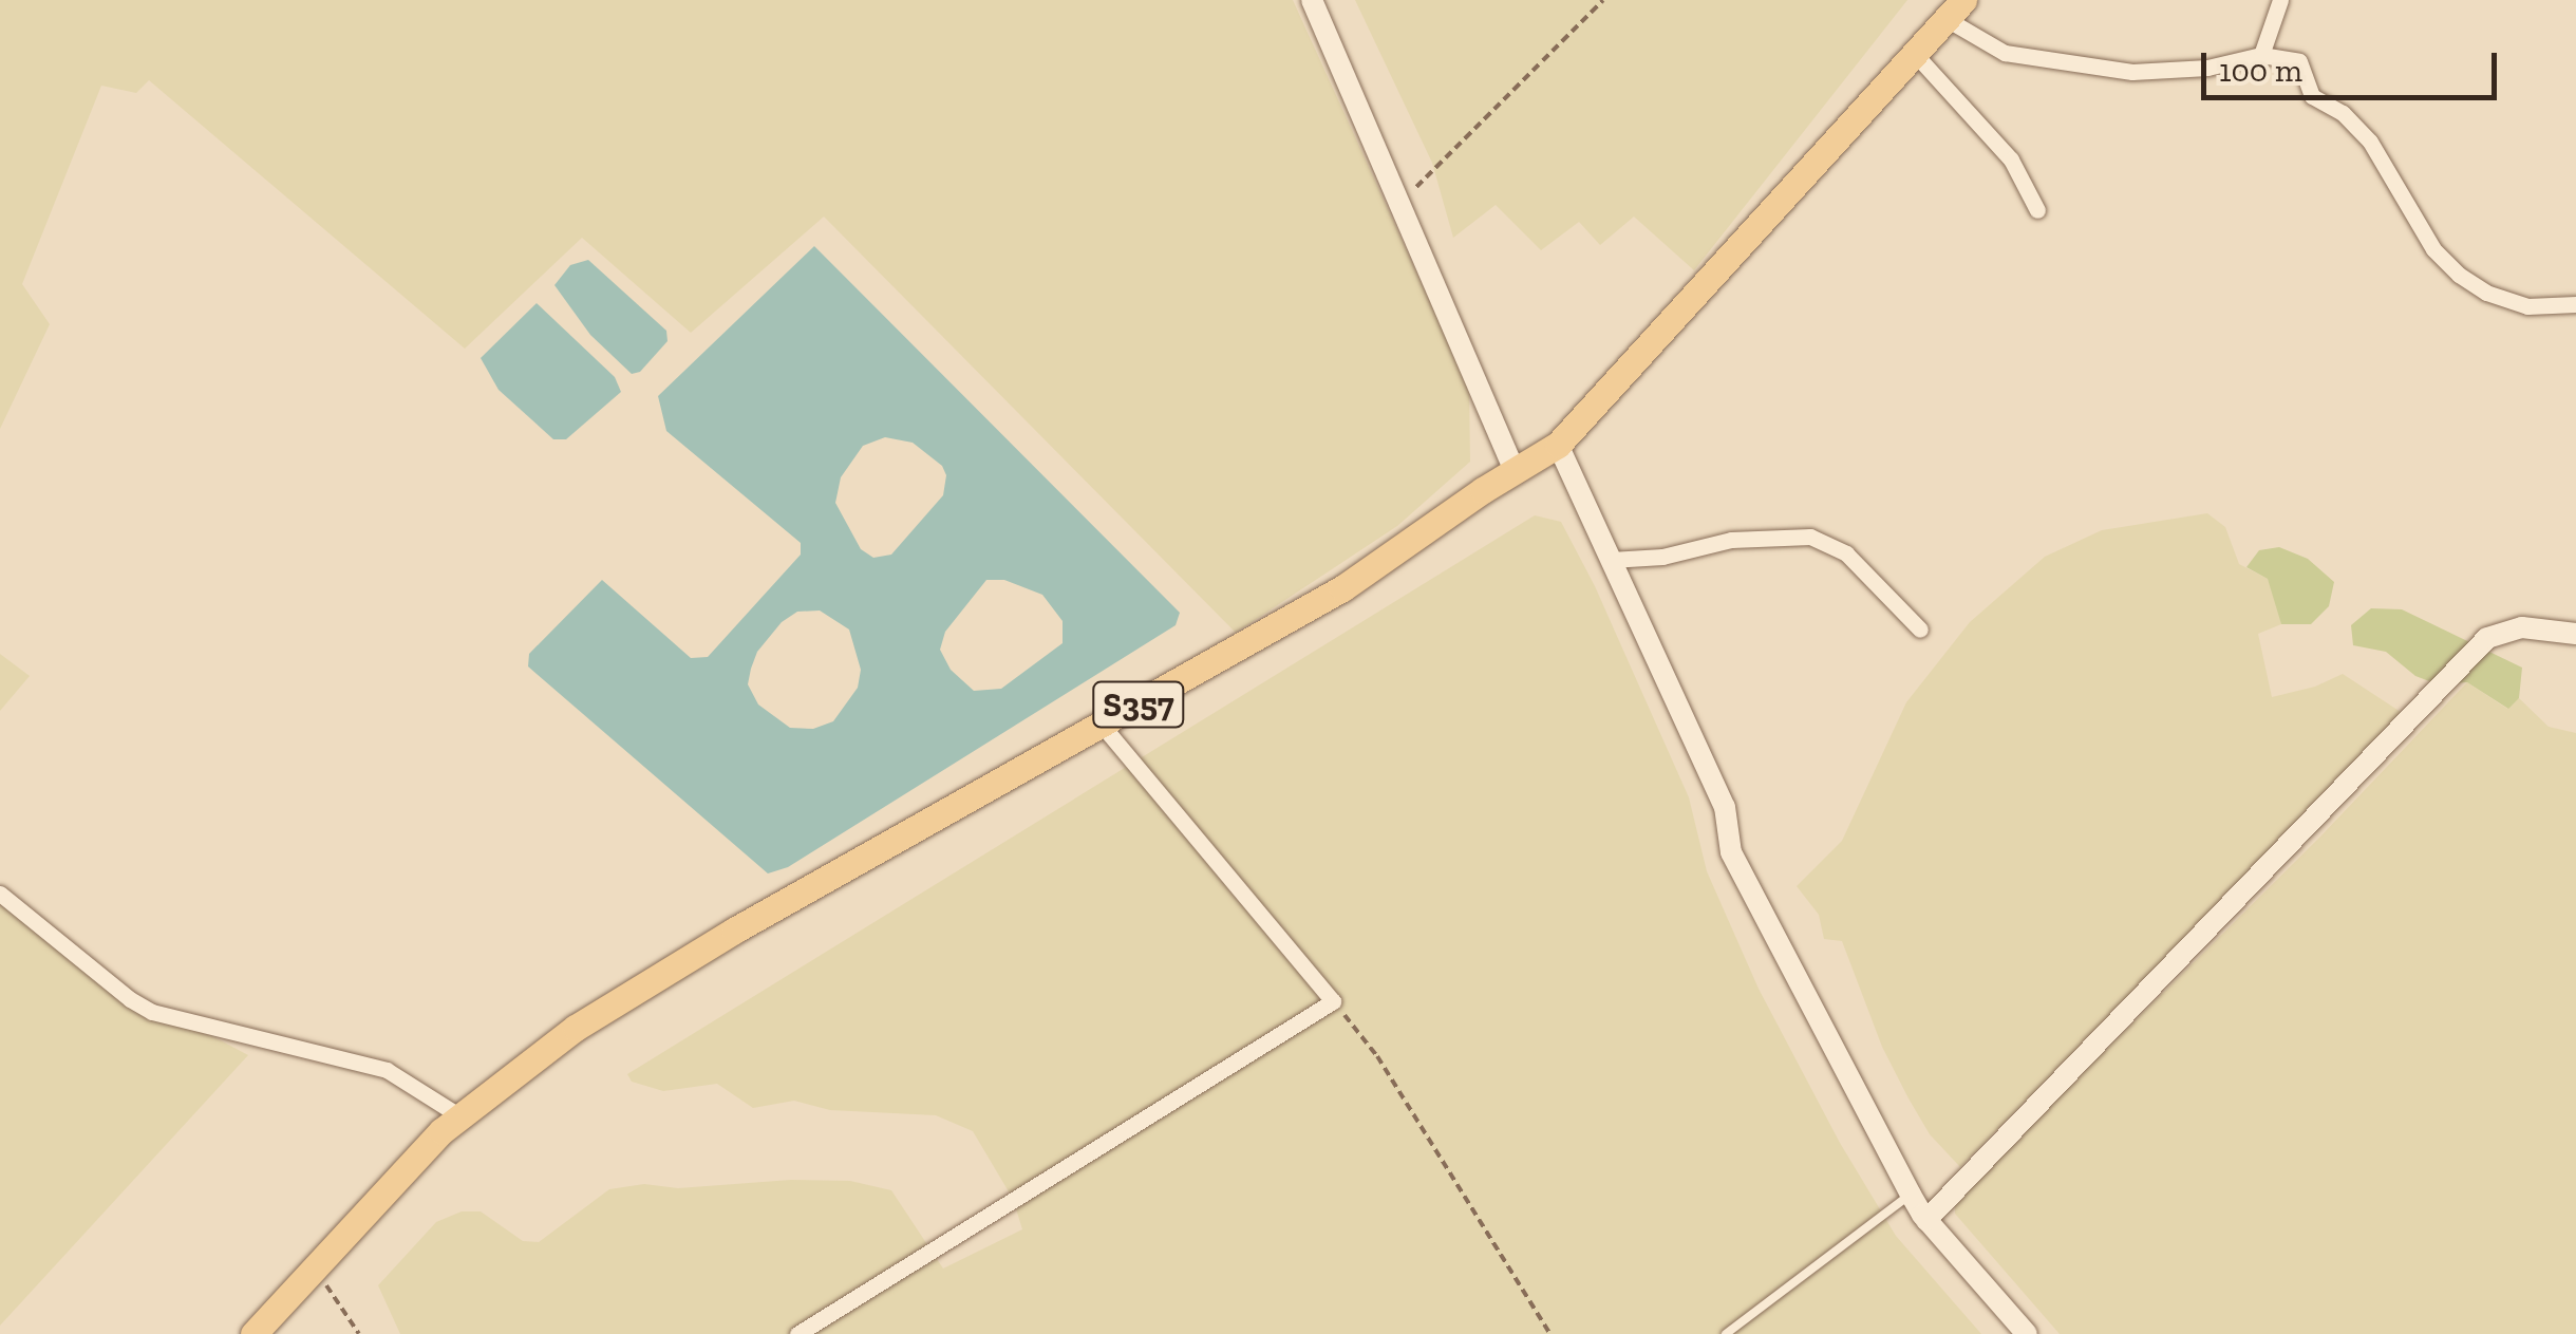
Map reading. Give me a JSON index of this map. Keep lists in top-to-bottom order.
{
  "streets": {
    "main road": ["S357"]
  },
  "scale_bar": "100 m"
}
